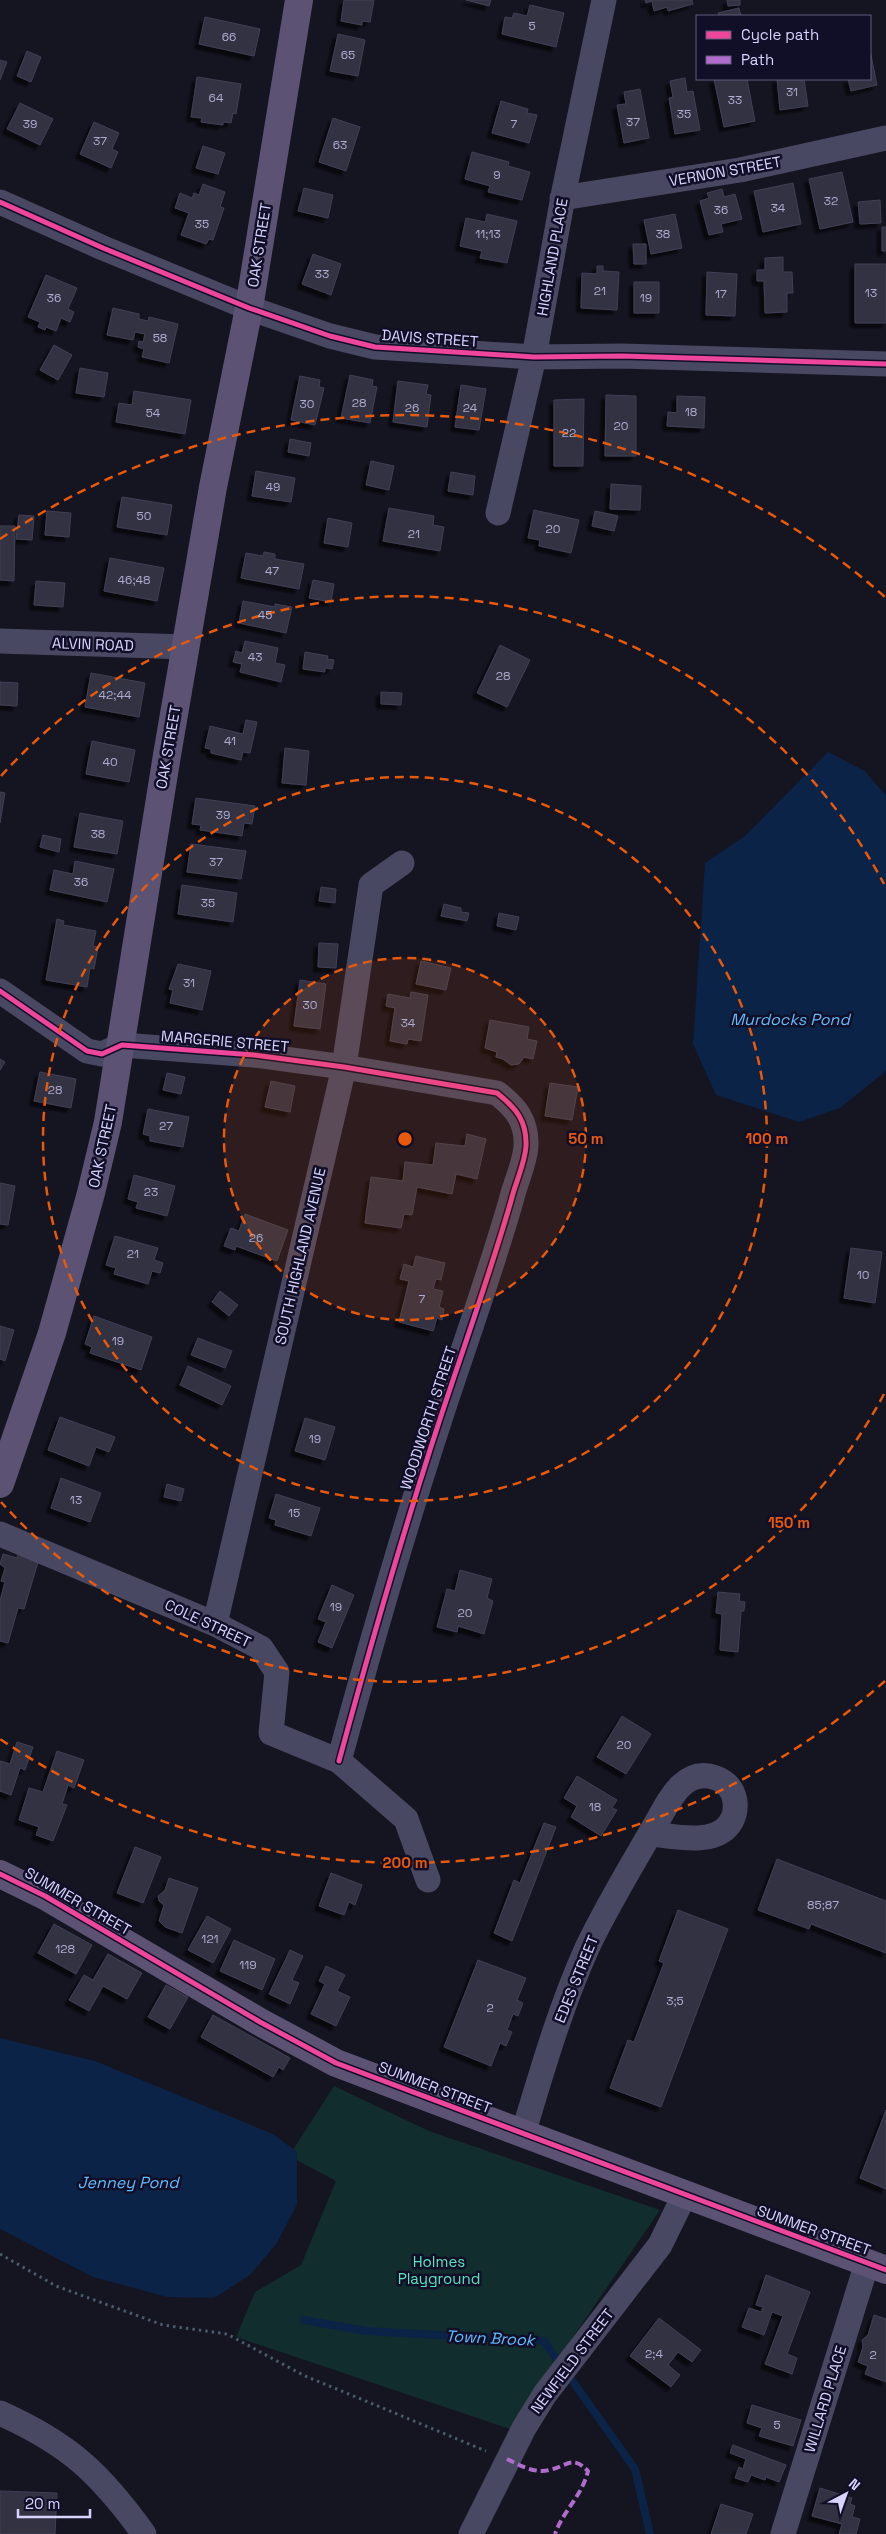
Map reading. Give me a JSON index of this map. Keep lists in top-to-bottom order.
{
  "streets": {
    "main road": ["OAK STREET", "SUMMER STREET"],
    "street": [
      "VERNON STREET",
      "HIGHLAND PLACE",
      "DAVIS STREET",
      "ALVIN ROAD",
      "MARGERIE STREET",
      "SOUTH HIGHLAND AVENUE",
      "WOODWORTH STREET",
      "COLE STREET",
      "EDES STREET",
      "NEWFIELD STREET",
      "WILLARD PLACE"
    ]
  },
  "crossings": [
    ["VERNON STREET", "HIGHLAND PLACE"],
    ["OAK STREET", "DAVIS STREET"],
    ["OAK STREET", "ALVIN ROAD"],
    ["OAK STREET", "MARGERIE STREET"],
    ["HIGHLAND PLACE", "DAVIS STREET"],
    ["MARGERIE STREET", "SOUTH HIGHLAND AVENUE"],
    ["MARGERIE STREET", "WOODWORTH STREET"],
    ["SOUTH HIGHLAND AVENUE", "COLE STREET"],
    ["WOODWORTH STREET", "COLE STREET"],
    ["SUMMER STREET", "EDES STREET"],
    ["SUMMER STREET", "NEWFIELD STREET"],
    ["SUMMER STREET", "WILLARD PLACE"]
  ],
  "water": ["Murdocks Pond", "Jenney Pond", "Town Brook"],
  "parks": ["Holmes Playground"],
  "house_numbers": [
    "5",
    "66",
    "65",
    "31",
    "64",
    "33",
    "35",
    "37",
    "39",
    "7",
    "37",
    "63",
    "9",
    "32",
    "34",
    "36",
    "35",
    "11;13",
    "38",
    "33",
    "21",
    "13",
    "17",
    "36",
    "19",
    "58",
    "28",
    "30",
    "26",
    "24",
    "18",
    "54",
    "20",
    "22",
    "49",
    "50",
    "20",
    "21",
    "47",
    "46;48",
    "45",
    "43",
    "28",
    "42;44",
    "41",
    "40",
    "39",
    "38",
    "37",
    "36",
    "35",
    "31",
    "30",
    "34",
    "28",
    "27",
    "23",
    "26",
    "21",
    "10",
    "7",
    "19",
    "19",
    "13",
    "15",
    "19",
    "20",
    "20",
    "18",
    "85;87",
    "121",
    "128",
    "119",
    "3;5",
    "2",
    "2;4",
    "2",
    "5"
  ],
  "legend": ["Cycle path", "Path"],
  "scale_bar": "20 m",
  "north": "top right",
  "rings": [
    "50 m",
    "100 m",
    "150 m",
    "200 m"
  ]
}
